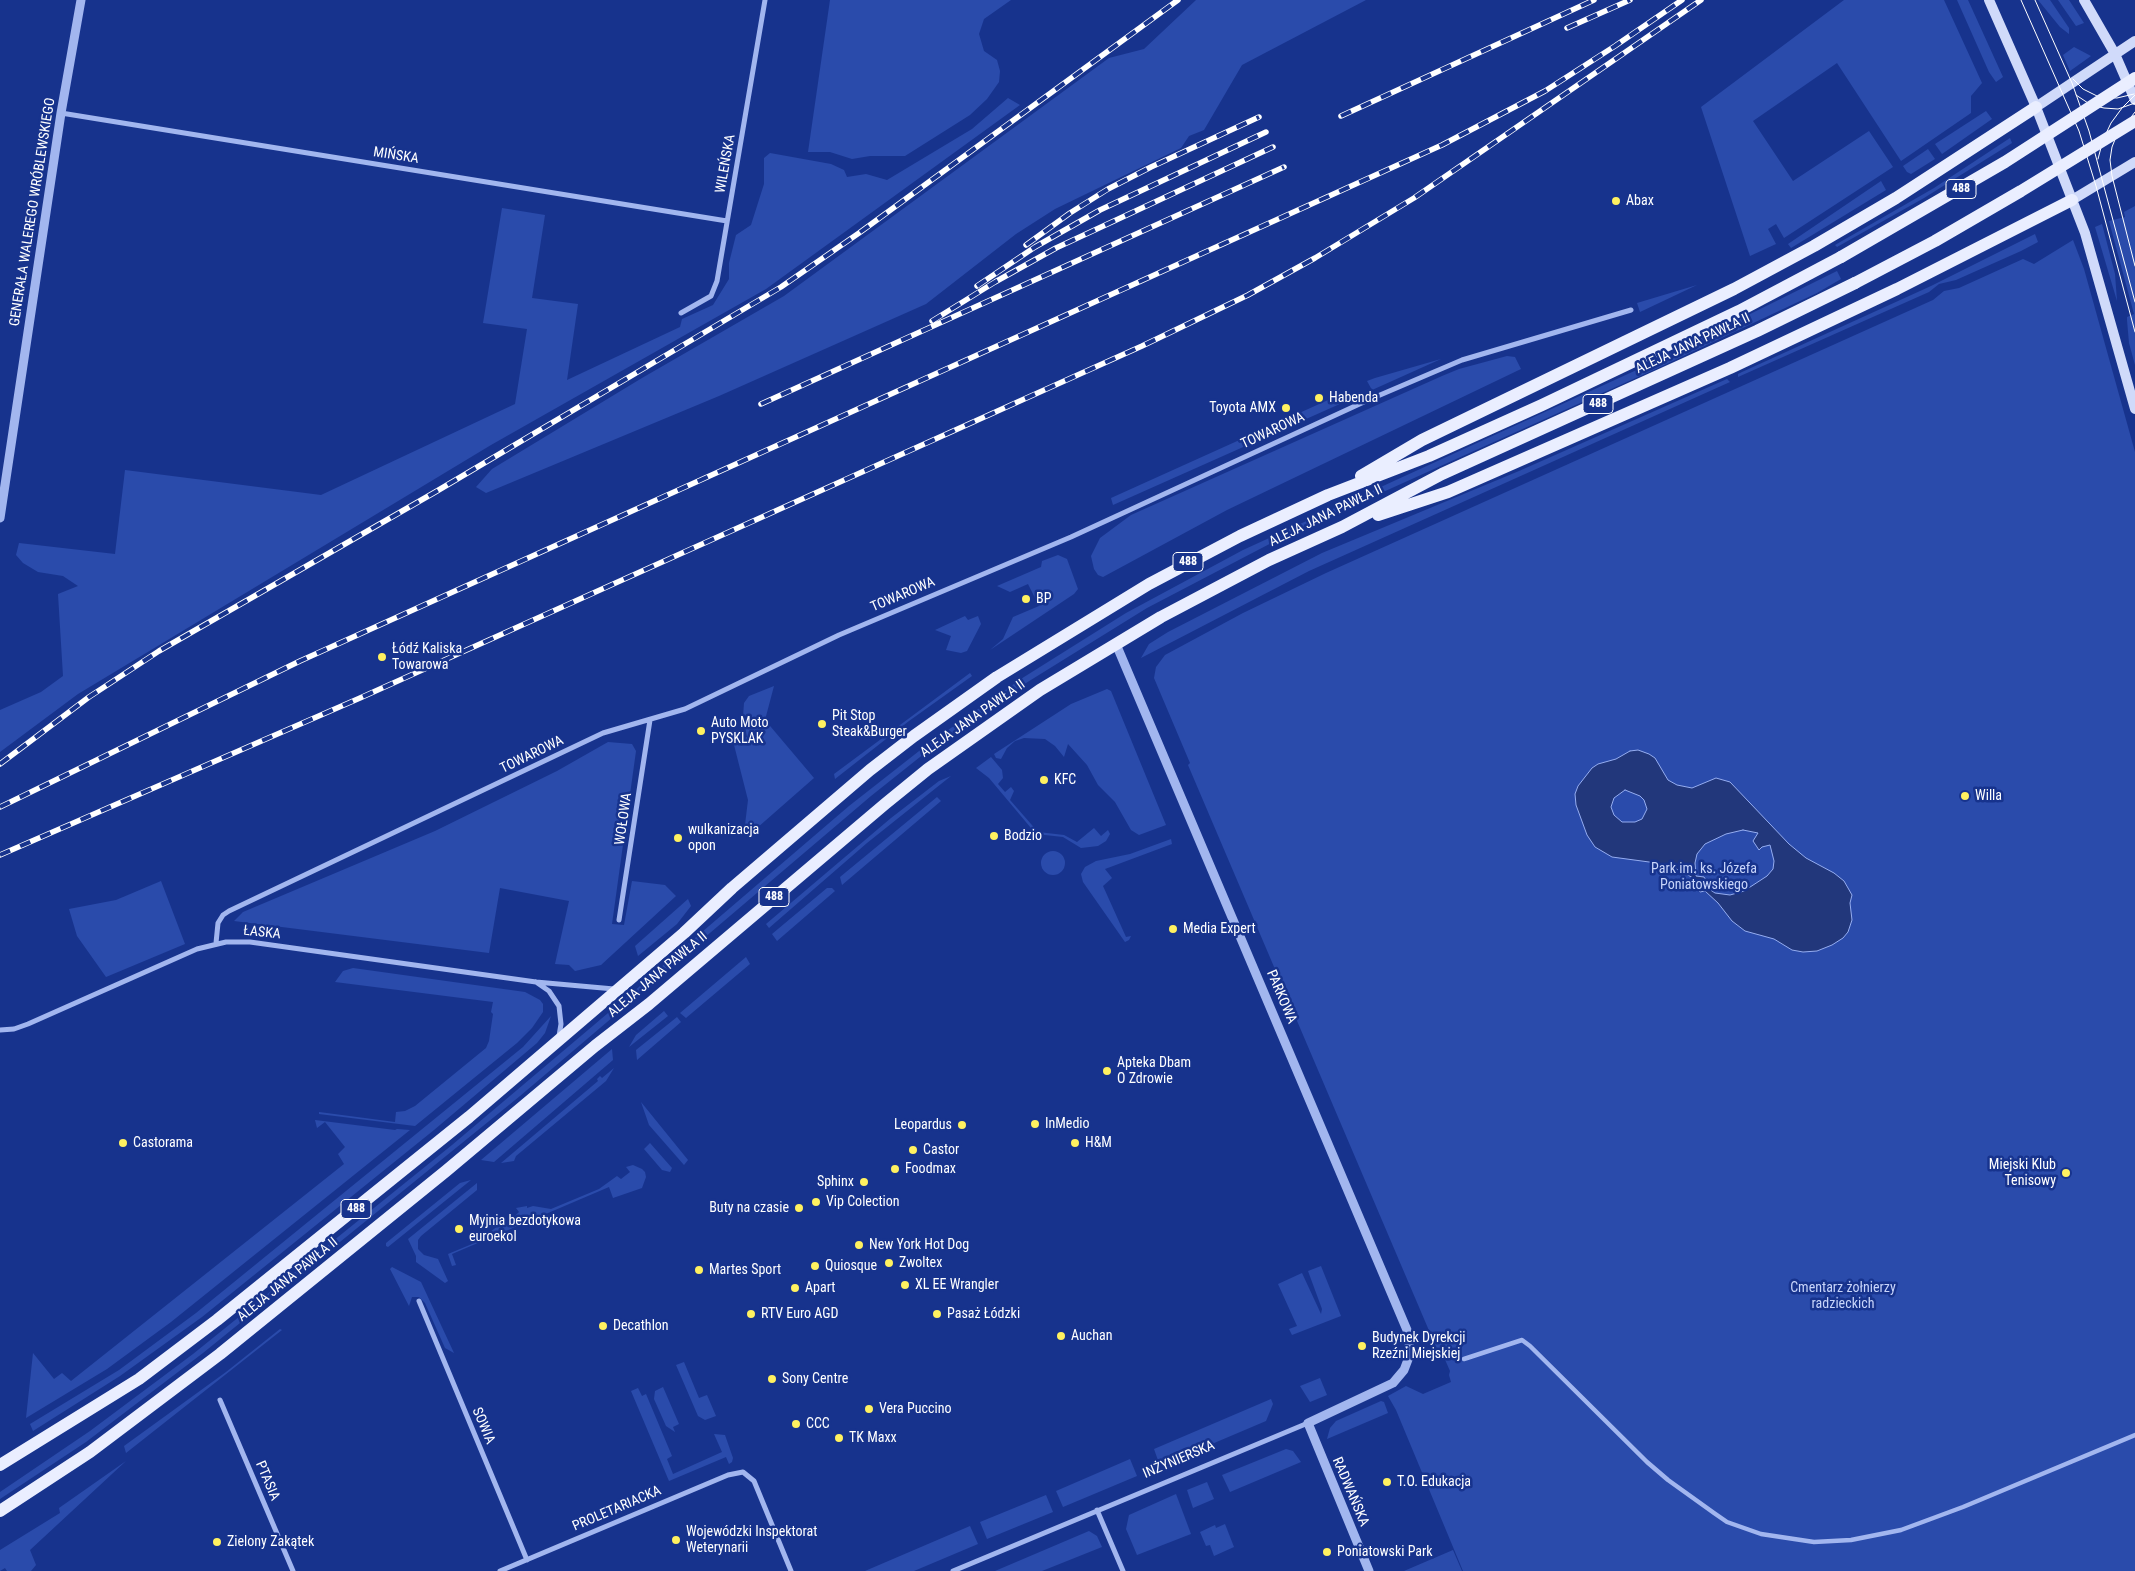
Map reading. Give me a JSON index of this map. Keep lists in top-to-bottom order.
{
  "streets": {
    "main road": ["488", "ALEJA JANA PAWŁA II"],
    "street": [
      "MIŃSKA",
      "WILEŃSKA",
      "GENERAŁA WALEREGO WRÓBLEWSKIEGO",
      "TOWAROWA",
      "WOŁOWA",
      "ŁASKA",
      "PARKOWA",
      "SOWIA",
      "INŻYNIERSKA",
      "PTASIA",
      "RADWAŃSKA",
      "PROLETARIACKA"
    ]
  },
  "crossings": [
    ["MIŃSKA", "WILEŃSKA"],
    ["MIŃSKA", "GENERAŁA WALEREGO WRÓBLEWSKIEGO"],
    ["ALEJA JANA PAWŁA II", "ŁASKA"],
    ["ALEJA JANA PAWŁA II", "PARKOWA"],
    ["TOWAROWA", "WOŁOWA"],
    ["TOWAROWA", "ŁASKA"],
    ["PARKOWA", "INŻYNIERSKA"],
    ["SOWIA", "PROLETARIACKA"],
    ["INŻYNIERSKA", "RADWAŃSKA"]
  ],
  "parks": ["Park im. ks. Józefa Poniatowskiego", "Cmentarz żołnierzy radzieckich"],
  "places": [
    "Abax",
    "Habenda",
    "Toyota AMX",
    "BP",
    "Łódź Kaliska Towarowa",
    "Pit Stop Steak&Burger",
    "Auto Moto PYSKLAK",
    "KFC",
    "Willa",
    "Bodzio",
    "wulkanizacja opon",
    "Media Expert",
    "Apteka Dbam O Zdrowie",
    "InMedio",
    "Leopardus",
    "Castorama",
    "H&M",
    "Castor",
    "Foodmax",
    "Miejski Klub Tenisowy",
    "Sphinx",
    "Vip Colection",
    "Buty na czasie",
    "Myjnia bezdotykowa euroekol",
    "New York Hot Dog",
    "Zwoltex",
    "Quiosque",
    "Martes Sport",
    "XL EE Wrangler",
    "Apart",
    "RTV Euro AGD",
    "Pasaż Łódzki",
    "Decathlon",
    "Auchan",
    "Budynek Dyrekcji Rzeźni Miejskiej",
    "Sony Centre",
    "Vera Puccino",
    "CCC",
    "TK Maxx",
    "T.O. Edukacja",
    "Wojewódzki Inspektorat Weterynarii",
    "Zielony Zakątek",
    "Poniatowski Park"
  ]
}
